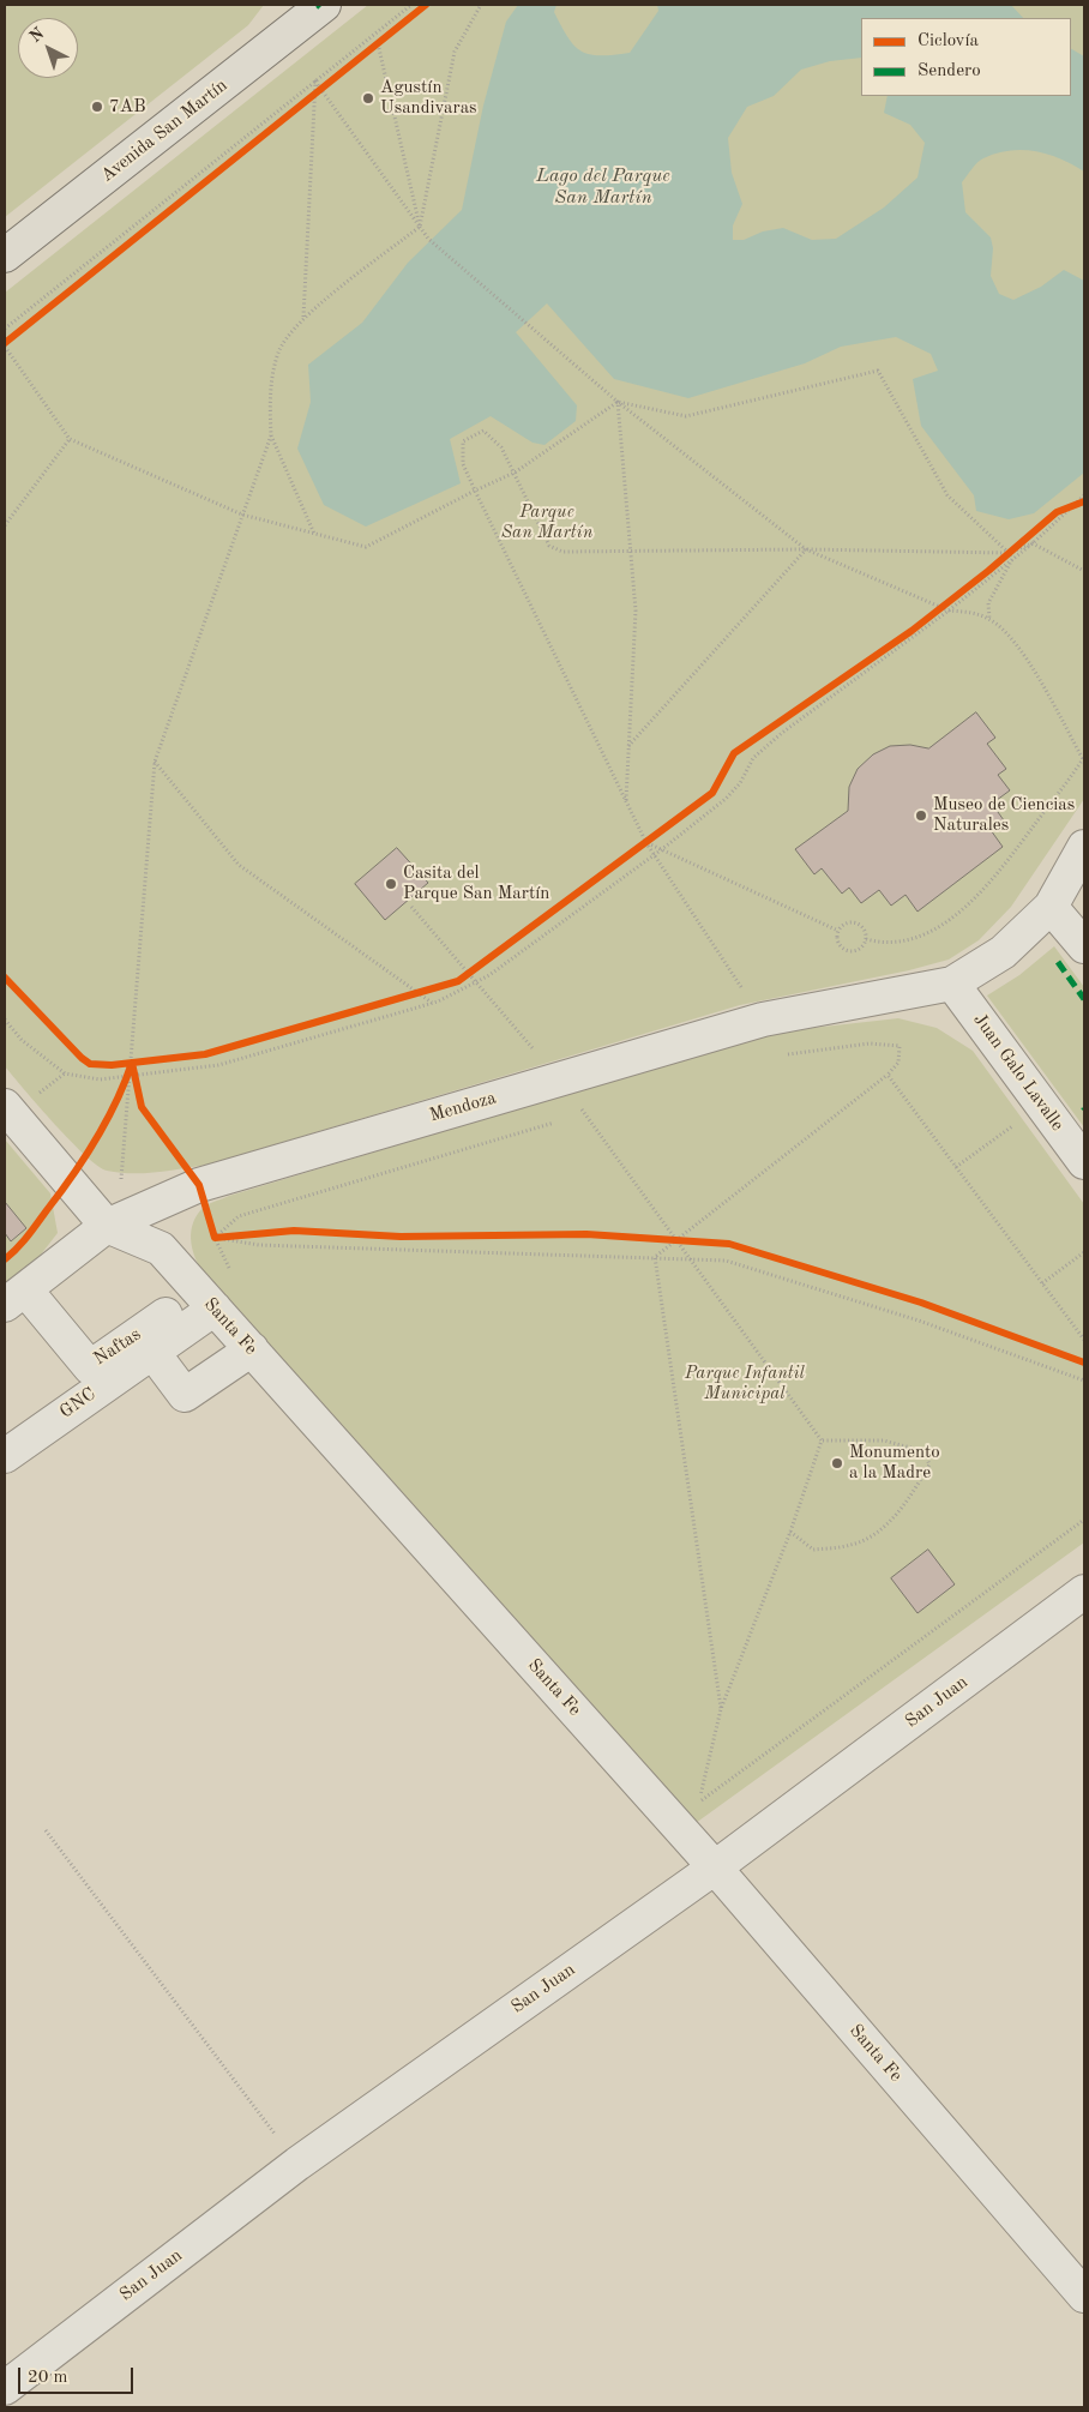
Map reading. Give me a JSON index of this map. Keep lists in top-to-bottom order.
{
  "streets": {
    "main road": ["Avenida San Martín"],
    "street": [
      "Juan Galo Lavalle",
      "Mendoza",
      "Santa Fe",
      "Naftas",
      "GNC",
      "San Juan"
    ]
  },
  "crossings": [
    ["Juan Galo Lavalle", "Mendoza"],
    ["Mendoza", "Santa Fe"],
    ["Mendoza", "Naftas"],
    ["Santa Fe", "Naftas"],
    ["Santa Fe", "GNC"],
    ["Santa Fe", "San Juan"],
    ["Naftas", "GNC"]
  ],
  "water": ["Lago del Parque San Martín"],
  "parks": ["Parque San Martín", "Parque Infantil Municipal"],
  "places": [
    "Agustín Usandivaras",
    "7AB",
    "Museo de Ciencias Naturales",
    "Casita del Parque San Martín",
    "Monumento a la Madre"
  ],
  "legend": ["Ciclovía", "Sendero"],
  "scale_bar": "20 m",
  "north": "top left"
}
